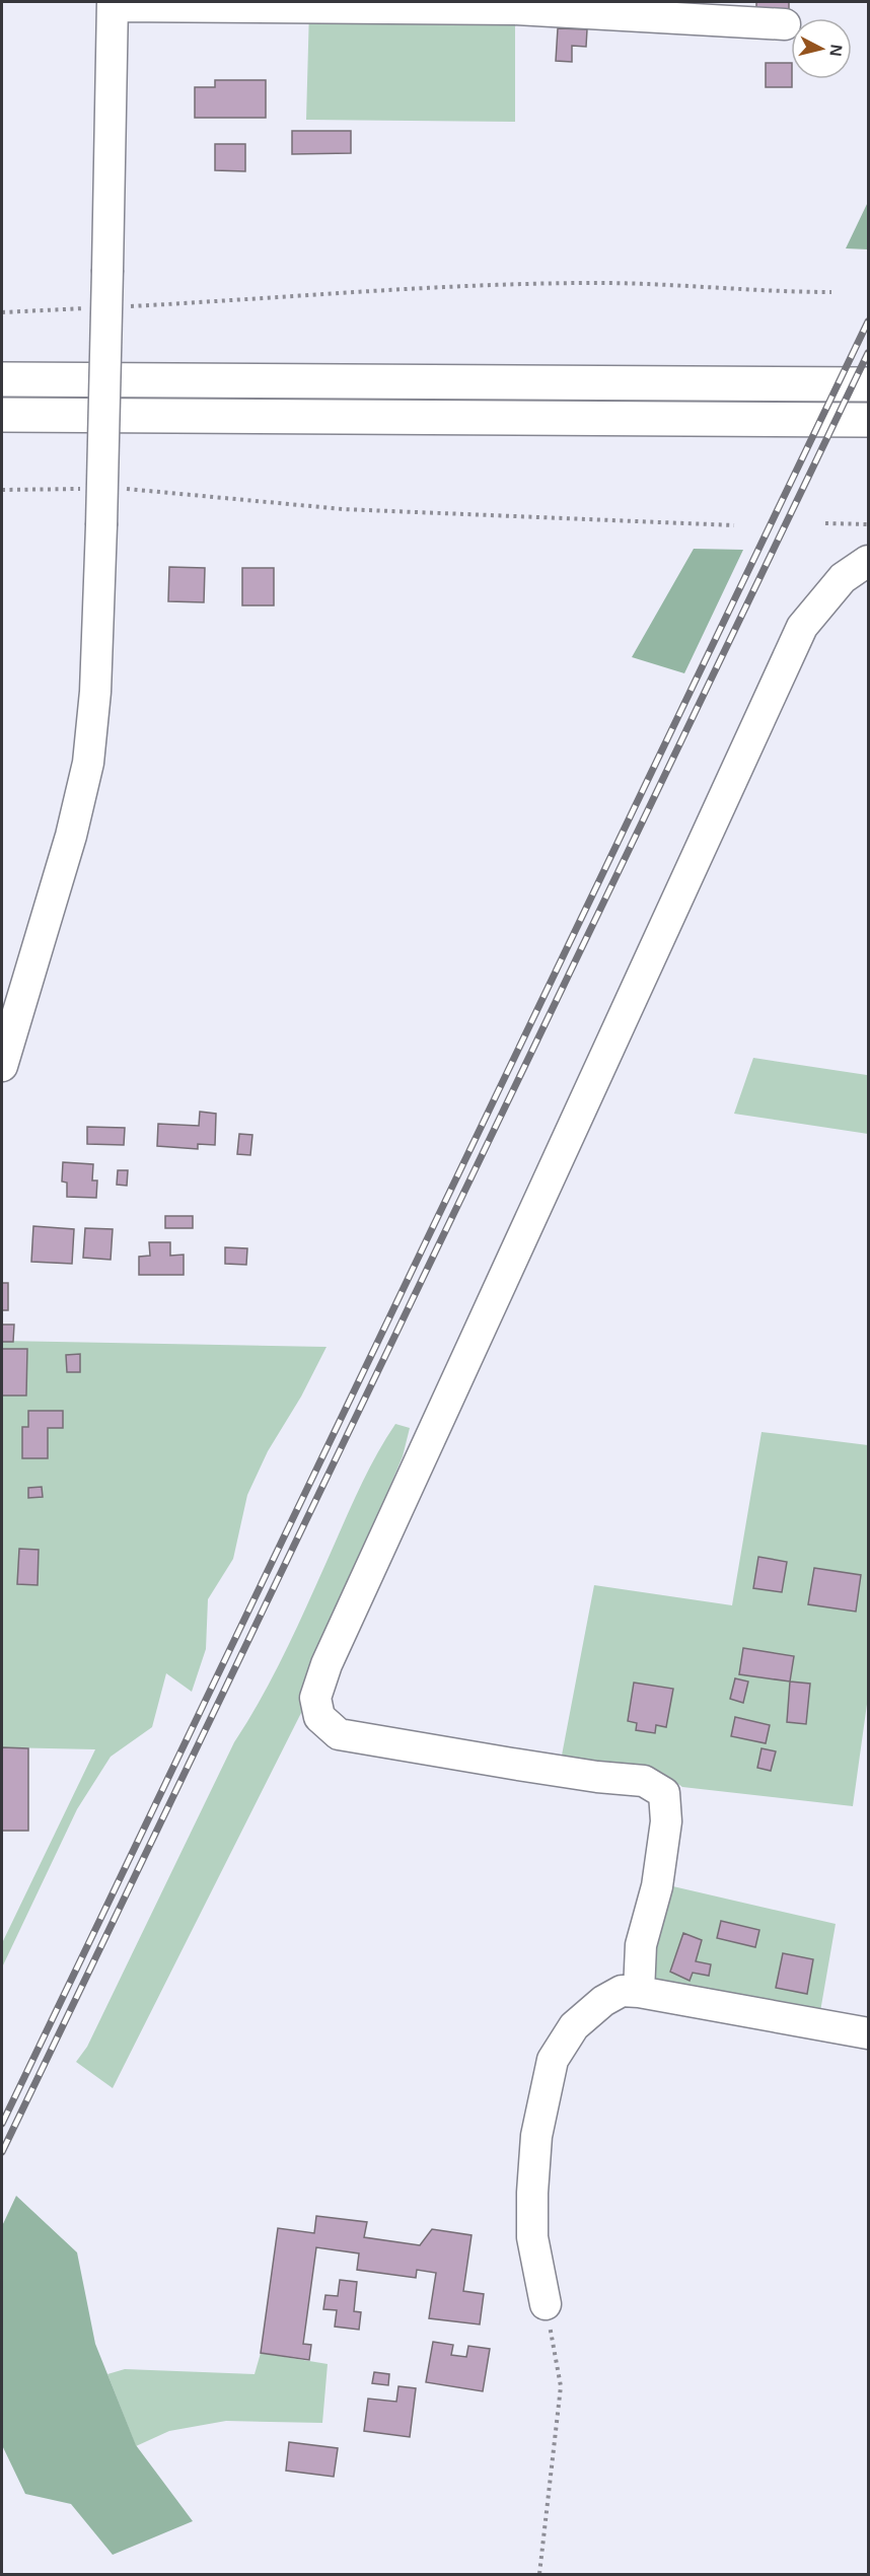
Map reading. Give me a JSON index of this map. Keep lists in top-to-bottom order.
{
  "north": "right"
}
